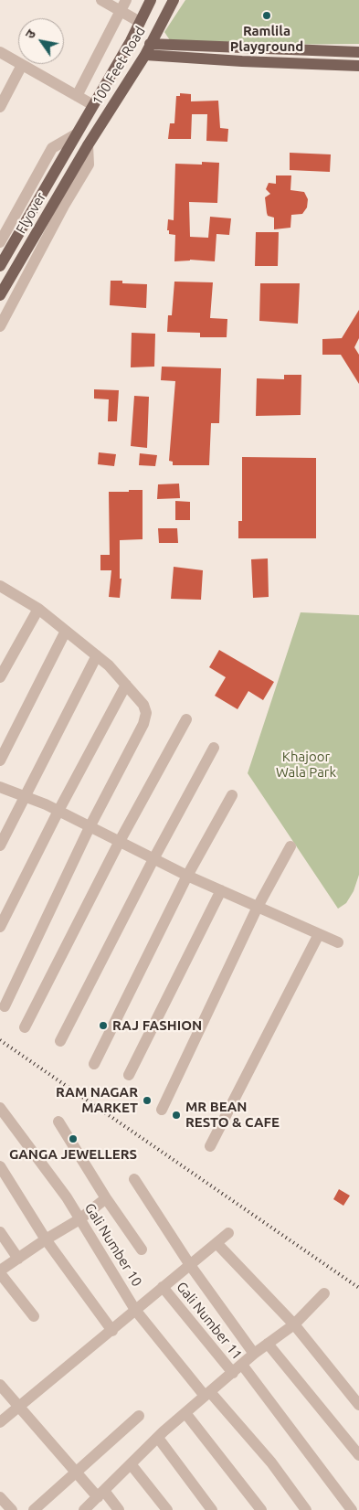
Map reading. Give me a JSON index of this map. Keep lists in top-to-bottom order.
{
  "streets": {
    "main road": ["100 Feet Road", "Flyover"],
    "street": ["Gali Number 10", "Gali Number 11"]
  },
  "crossings": [
    ["100 Feet Road", "Flyover"]
  ],
  "parks": ["Khajoor Wala Park"],
  "places": [
    "Ramlila Playground",
    "RAJ FASHION",
    "RAM NAGAR MARKET",
    "MR BEAN RESTO & CAFE",
    "GANGA JEWELLERS"
  ],
  "north": "top left"
}
